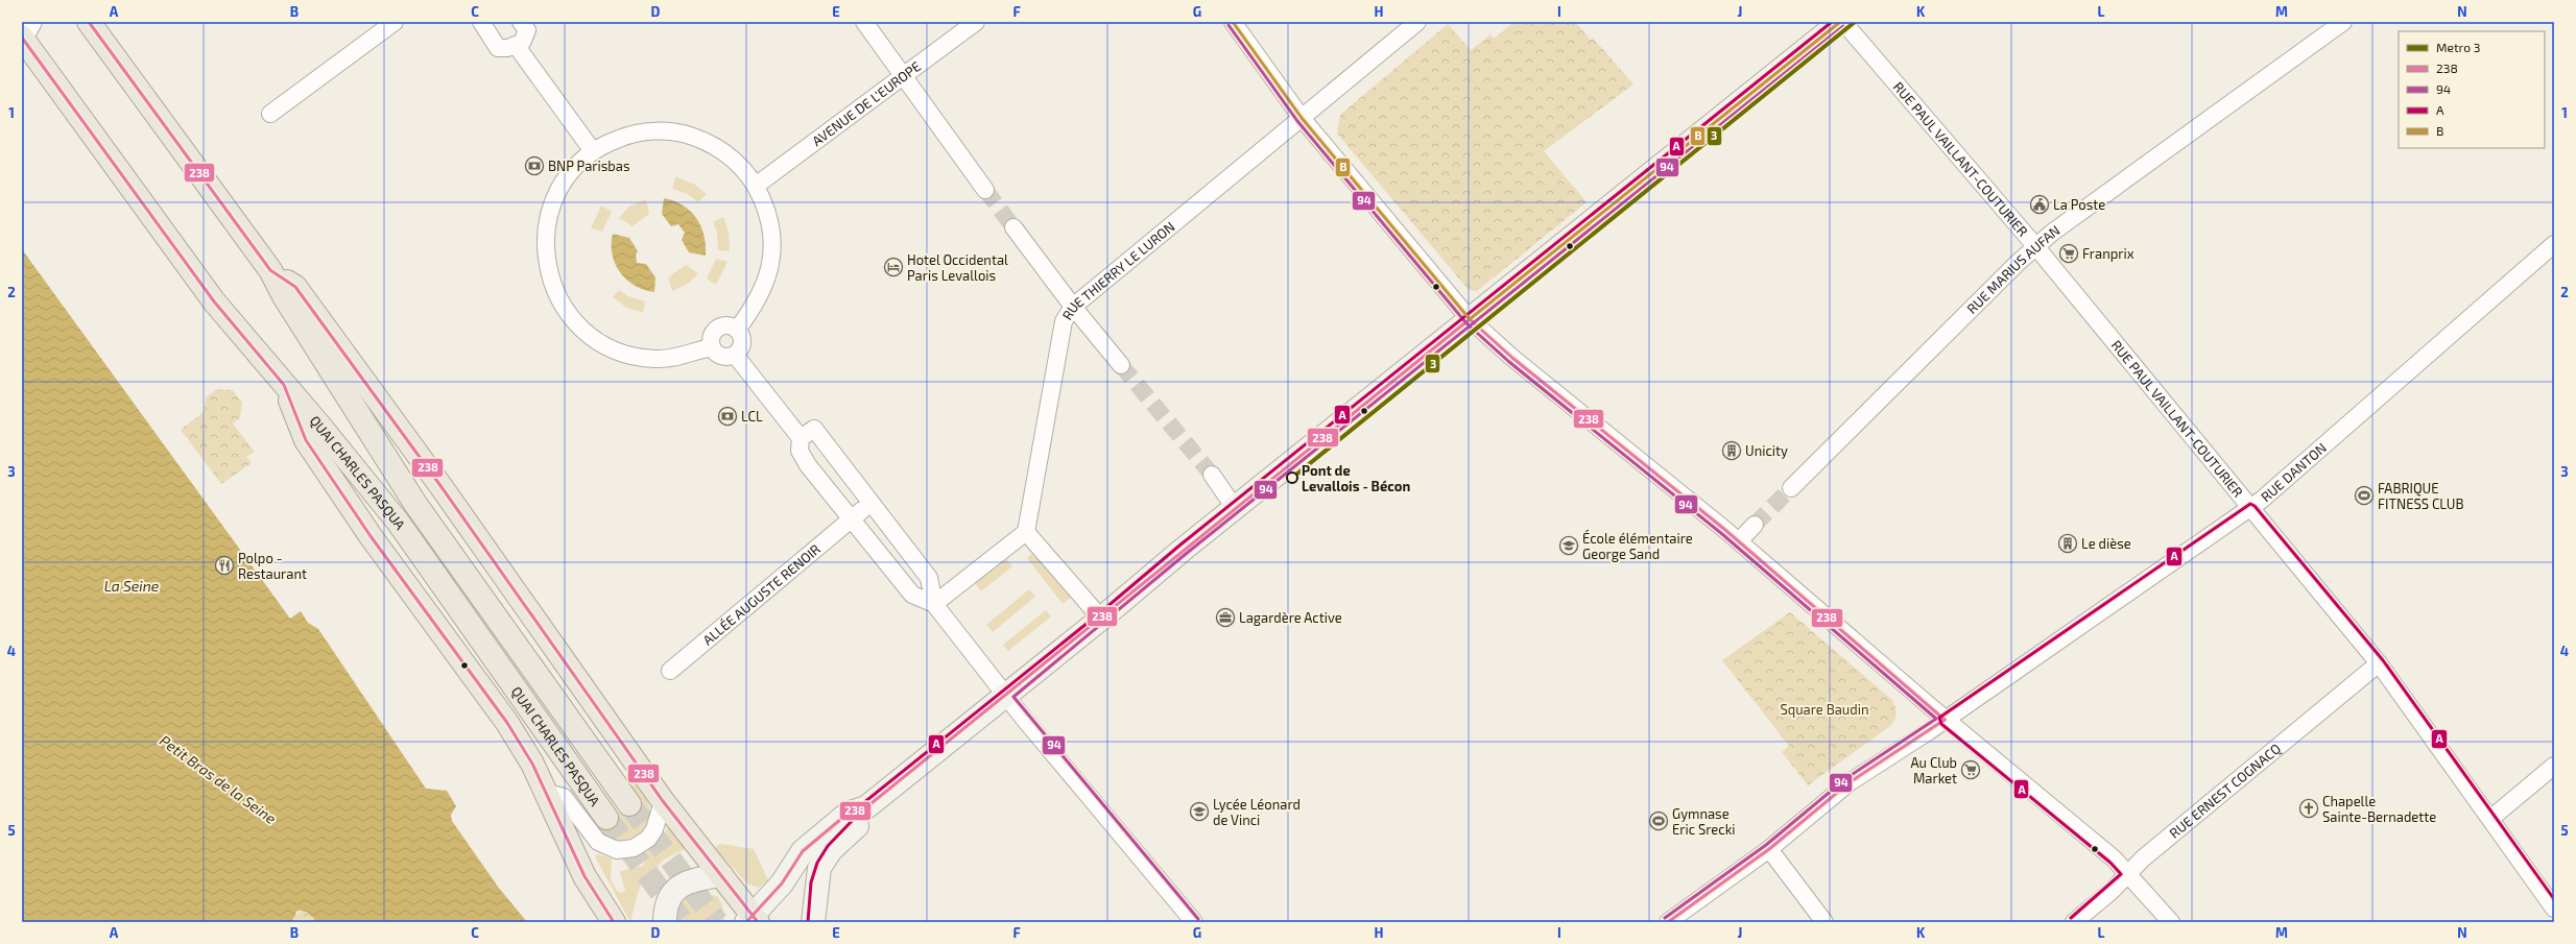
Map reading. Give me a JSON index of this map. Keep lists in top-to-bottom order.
{
  "streets": {
    "main road": ["QUAI CHARLES PASQUA"],
    "street": [
      "AVENUE DE L'EUROPE",
      "RUE PAUL VAILLANT-COUTURIER",
      "RUE MARIUS AUFAN",
      "RUE THIERRY LE LURON",
      "RUE DANTON",
      "ALLÉE AUGUSTE RENOIR",
      "RUE ERNEST COGNACQ"
    ]
  },
  "crossings": [
    ["RUE PAUL VAILLANT-COUTURIER", "RUE MARIUS AUFAN"],
    ["RUE PAUL VAILLANT-COUTURIER", "RUE DANTON"],
    ["RUE PAUL VAILLANT-COUTURIER", "RUE ERNEST COGNACQ"]
  ],
  "water": ["La Seine", "Petit Bras de la Seine"],
  "parks": ["Square Baudin"],
  "places": {
    "bank": ["BNP Parisbas", "LCL"],
    "public building": ["La Poste"],
    "supermarket": ["Franprix", "Au Club Market"],
    "hotel": ["Hotel Occidental Paris Levallois"],
    "building": ["Unicity", "Le dièse"],
    "other": ["Pont de Levallois - Bécon"],
    "sports": ["FABRIQUE FITNESS CLUB", "Gymnase Eric Srecki"],
    "school or university": ["École élémentaire George Sand", "Lycée Léonard de Vinci"],
    "restaurant": ["Polpo - Restaurant"],
    "office": ["Lagardère Active"],
    "church": ["Chapelle Sainte-Bernadette"]
  },
  "lines": [
    "metro line 3",
    "transit line 238",
    "transit line A",
    "transit line B",
    "transit line 94"
  ],
  "legend": [
    "Metro 3",
    "238",
    "94",
    "A",
    "B"
  ],
  "grid": {
    "columns": [
      "A",
      "B",
      "C",
      "D",
      "E",
      "F",
      "G",
      "H",
      "I",
      "J",
      "K",
      "L",
      "M",
      "N"
    ],
    "rows": [
      "1",
      "2",
      "3",
      "4",
      "5"
    ]
  }
}
